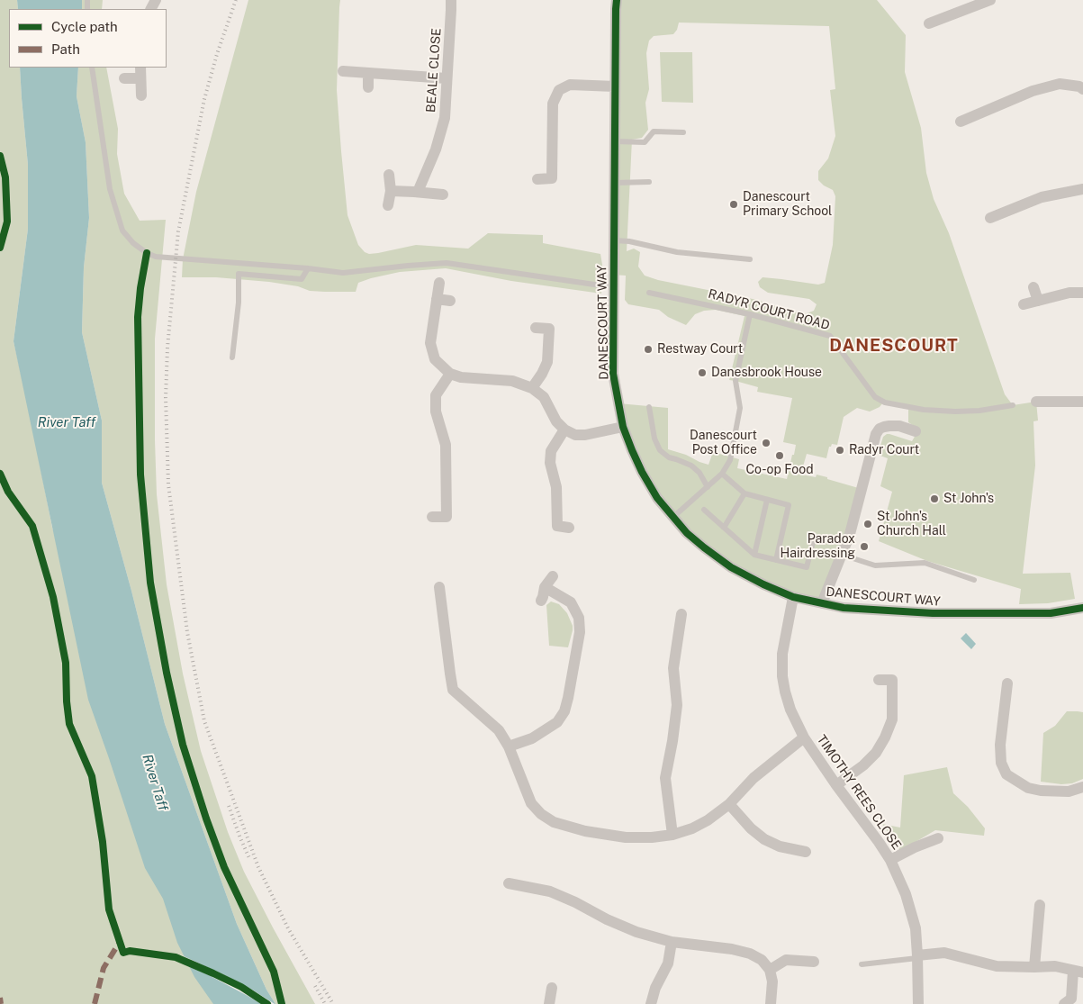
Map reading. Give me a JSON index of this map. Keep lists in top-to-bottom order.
{
  "streets": {
    "street": ["BEALE CLOSE", "DANESCOURT WAY", "TIMOTHY REES CLOSE"],
    "lane": ["RADYR COURT ROAD"]
  },
  "crossings": [
    ["DANESCOURT WAY", "TIMOTHY REES CLOSE"]
  ],
  "districts": ["DANESCOURT"],
  "water": ["River Taff"],
  "places": [
    "Danescourt Primary School",
    "Restway Court",
    "Danesbrook House",
    "Danescourt Post Office",
    "Radyr Court",
    "Co-op Food",
    "St John's",
    "St John's Church Hall",
    "Paradox Hairdressing"
  ],
  "legend": ["Cycle path", "Path"]
}
